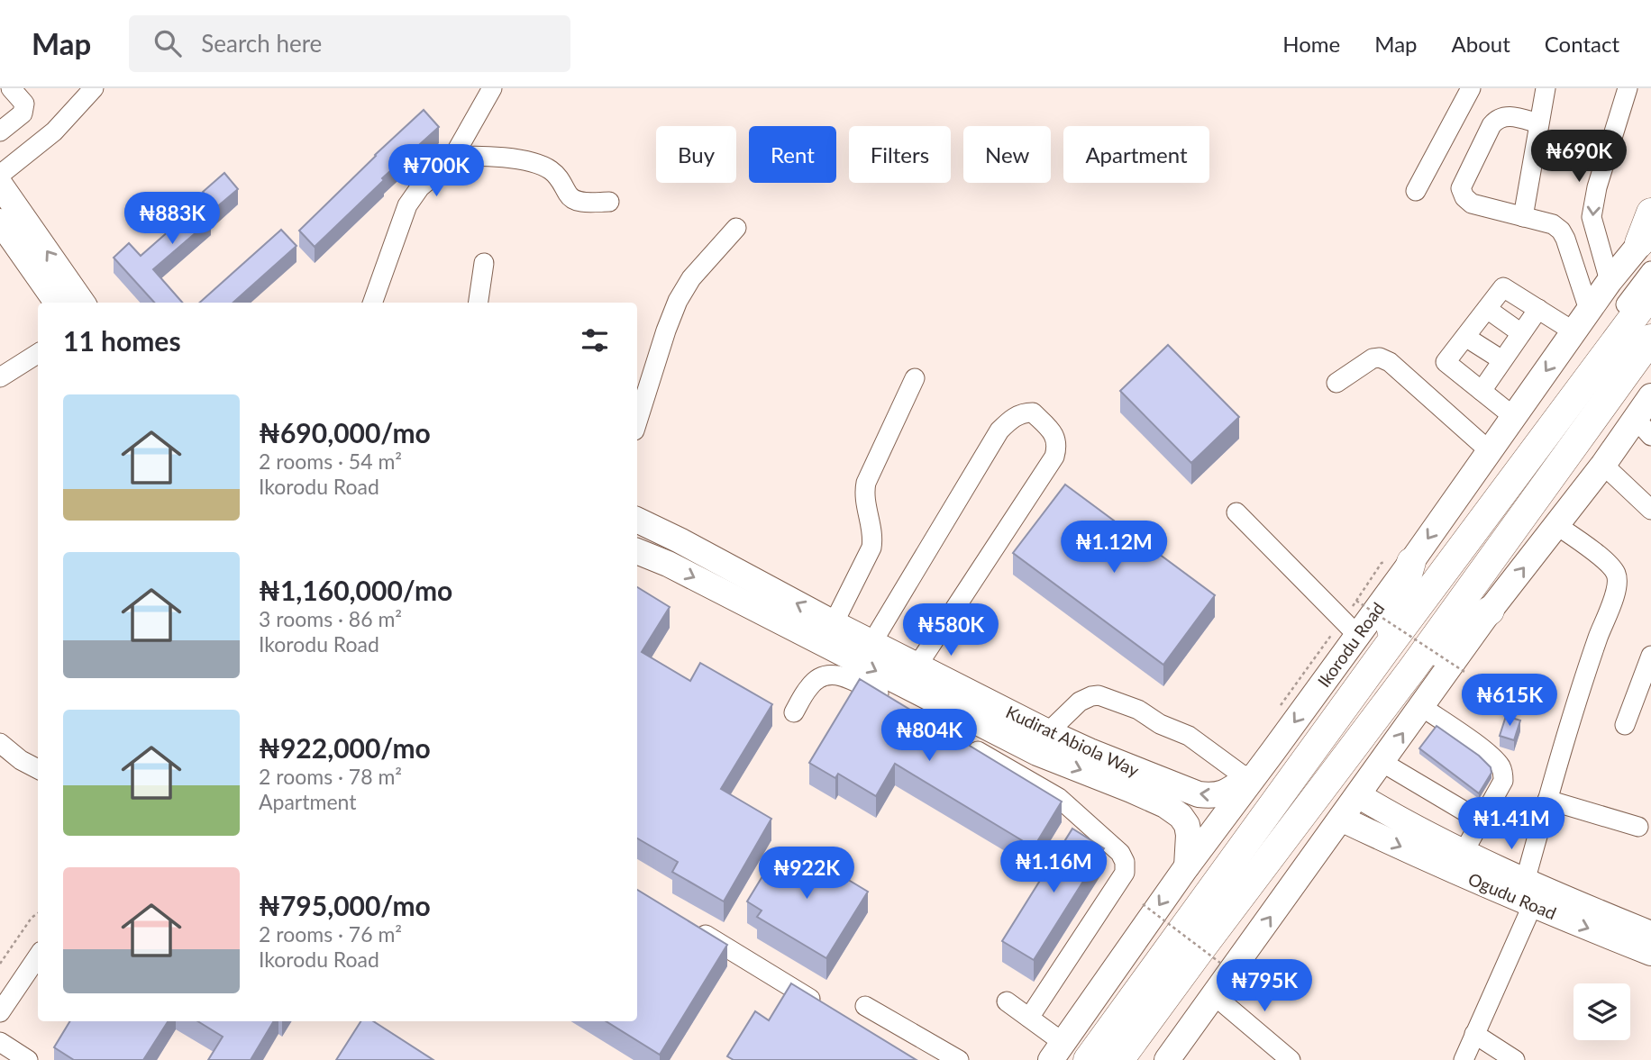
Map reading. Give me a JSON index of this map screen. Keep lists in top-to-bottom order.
{
  "streets": {
    "highway": ["Ikorodu Road"],
    "main road": ["Kudirat Abiola Way", "Ogudu Road"]
  },
  "crossings": [
    ["Ikorodu Road", "Kudirat Abiola Way"]
  ],
  "page": {
    "header": "Map",
    "search": "Search here",
    "nav": [
      "Home",
      "Map",
      "About",
      "Contact"
    ],
    "chip": [
      "Buy",
      "Rent",
      "Filters",
      "New",
      "Apartment"
    ],
    "price": [
      "₦690K",
      "₦700K",
      "₦883K",
      "₦1.12M",
      "₦580K",
      "₦615K",
      "₦804K",
      "₦1.41M",
      "₦1.16M",
      "₦922K",
      "₦795K"
    ],
    "heading": "11 homes",
    "list": [
      {
        "name": "₦690,000/mo",
        "note": "2 rooms · 54 m² · Ikorodu Road"
      },
      {
        "name": "₦1,160,000/mo",
        "note": "3 rooms · 86 m² · Ikorodu Road"
      },
      {
        "name": "₦922,000/mo",
        "note": "2 rooms · 78 m² · Apartment"
      },
      {
        "name": "₦795,000/mo",
        "note": "2 rooms · 76 m² · Ikorodu Road"
      }
    ]
  }
}
